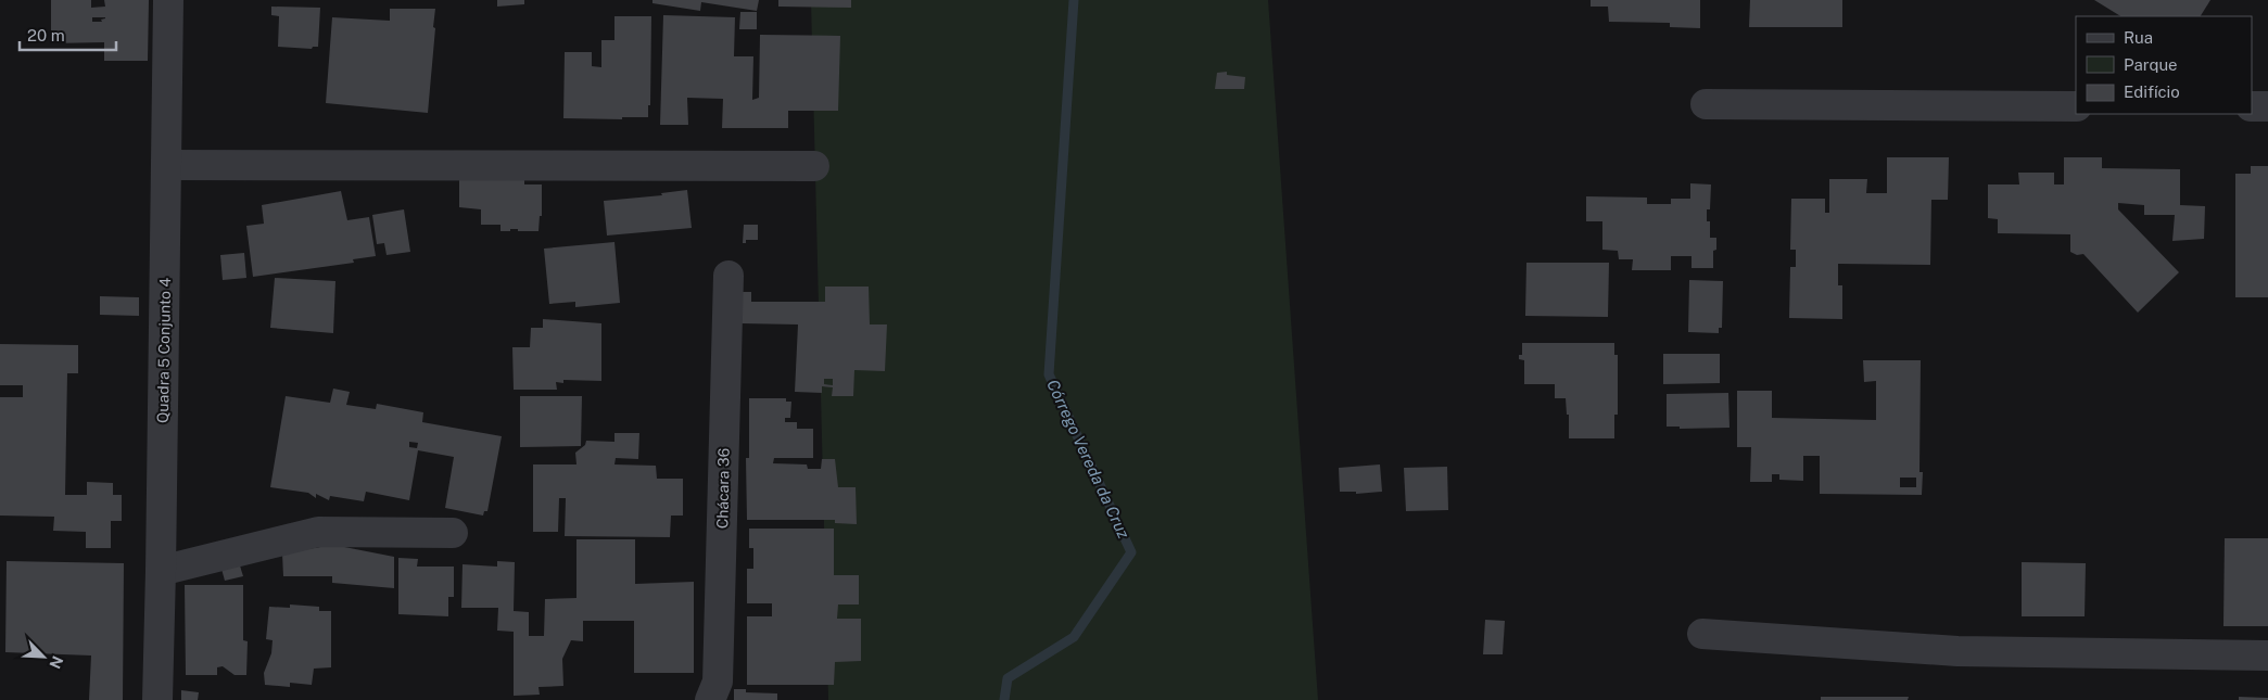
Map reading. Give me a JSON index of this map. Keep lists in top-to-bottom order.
{
  "streets": {
    "street": ["Quadra 5 Conjunto 4", "Chácara 36"]
  },
  "water": ["Córrego Vereda da Cruz"],
  "legend": ["Rua", "Parque", "Edifício"],
  "scale_bar": "20 m",
  "north": "bottom right"
}
